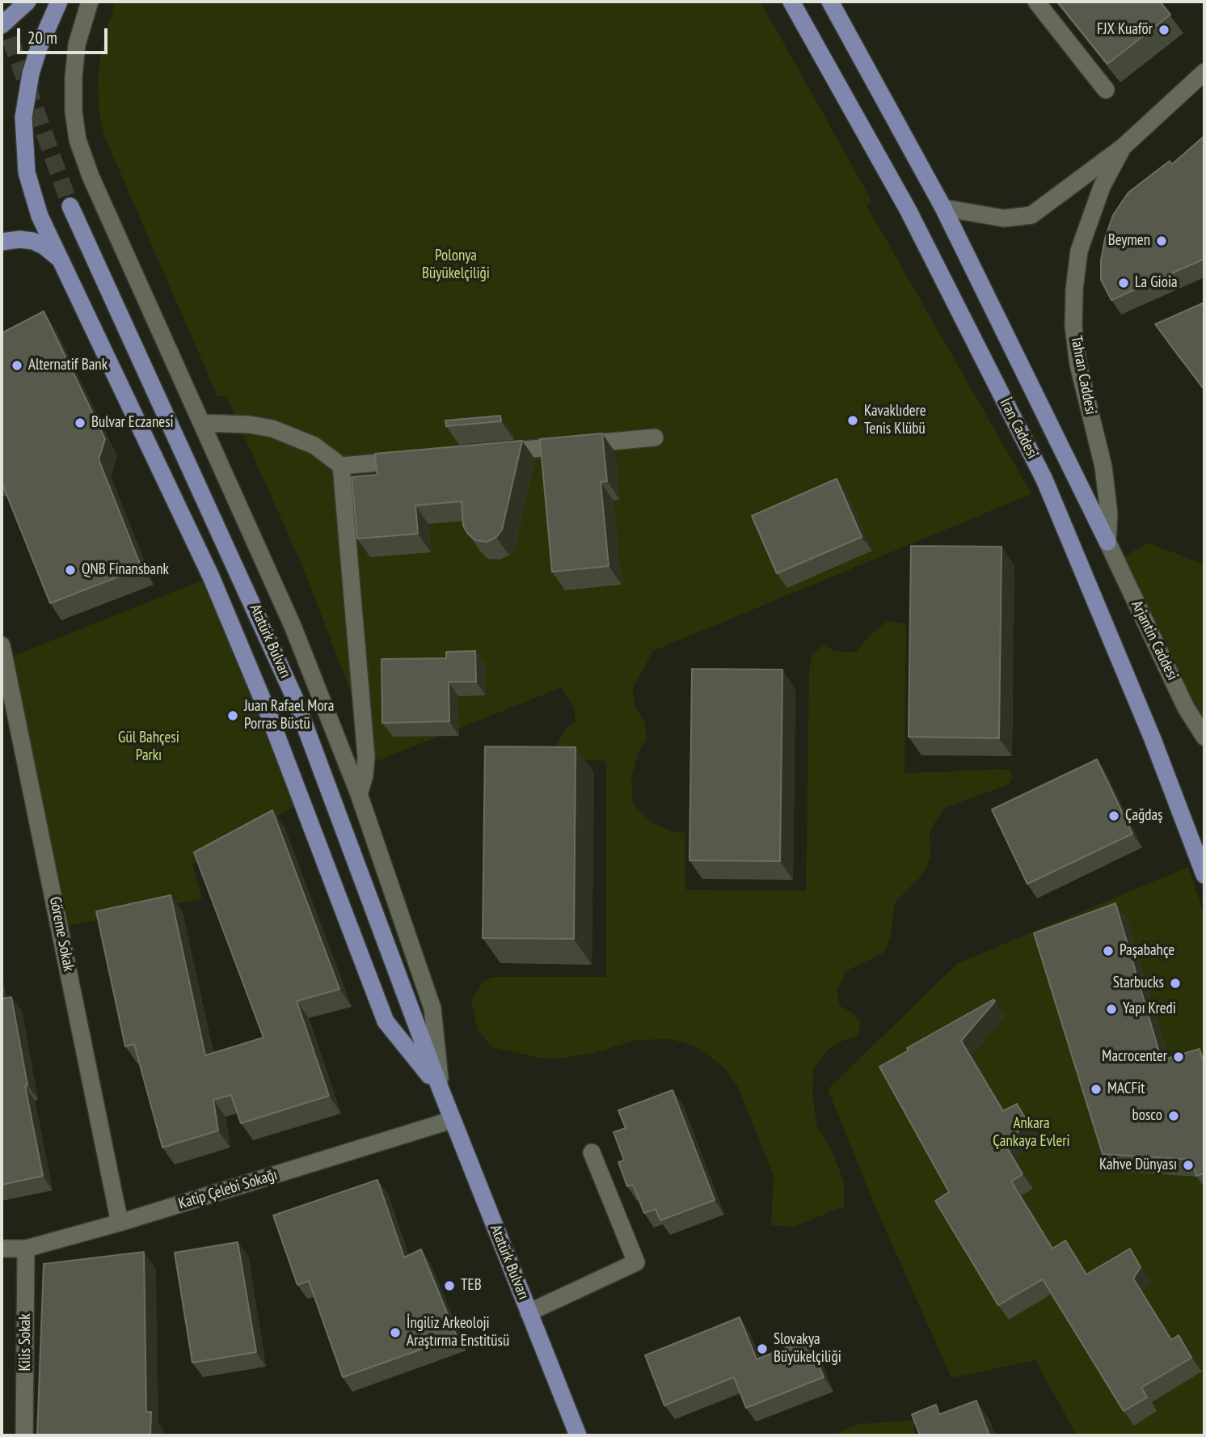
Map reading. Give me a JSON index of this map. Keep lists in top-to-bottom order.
{
  "streets": {
    "main road": ["İran Caddesi", "Atatürk Bulvarı"],
    "street": [
      "Tahran Caddesi",
      "Arjantin Caddesi",
      "Göreme Sokak",
      "Katip Çelebi Sokağı",
      "Kilis Sokak"
    ]
  },
  "crossings": [
    ["Tahran Caddesi", "İran Caddesi"],
    ["Tahran Caddesi", "Arjantin Caddesi"],
    ["İran Caddesi", "Arjantin Caddesi"],
    ["Atatürk Bulvarı", "Katip Çelebi Sokağı"],
    ["Göreme Sokak", "Katip Çelebi Sokağı"],
    ["Katip Çelebi Sokağı", "Kilis Sokak"]
  ],
  "parks": ["Polonya Büyükelçiliği", "Gül Bahçesi Parkı", "Ankara Çankaya Evleri"],
  "places": [
    "FJX Kuaför",
    "Beymen",
    "La Gioia",
    "Alternatif Bank",
    "Kavaklıdere Tenis Klübü",
    "Bulvar Eczanesi",
    "QNB Finansbank",
    "Juan Rafael Mora Porras Büstü",
    "Çağdaş",
    "Paşabahçe",
    "Starbucks",
    "Yapı Kredi",
    "Macrocenter",
    "MACFit",
    "bosco",
    "Kahve Dünyası",
    "TEB",
    "İngiliz Arkeoloji Araştırma Enstitüsü",
    "Slovakya Büyükelçiliği"
  ],
  "scale_bar": "20 m"
}
